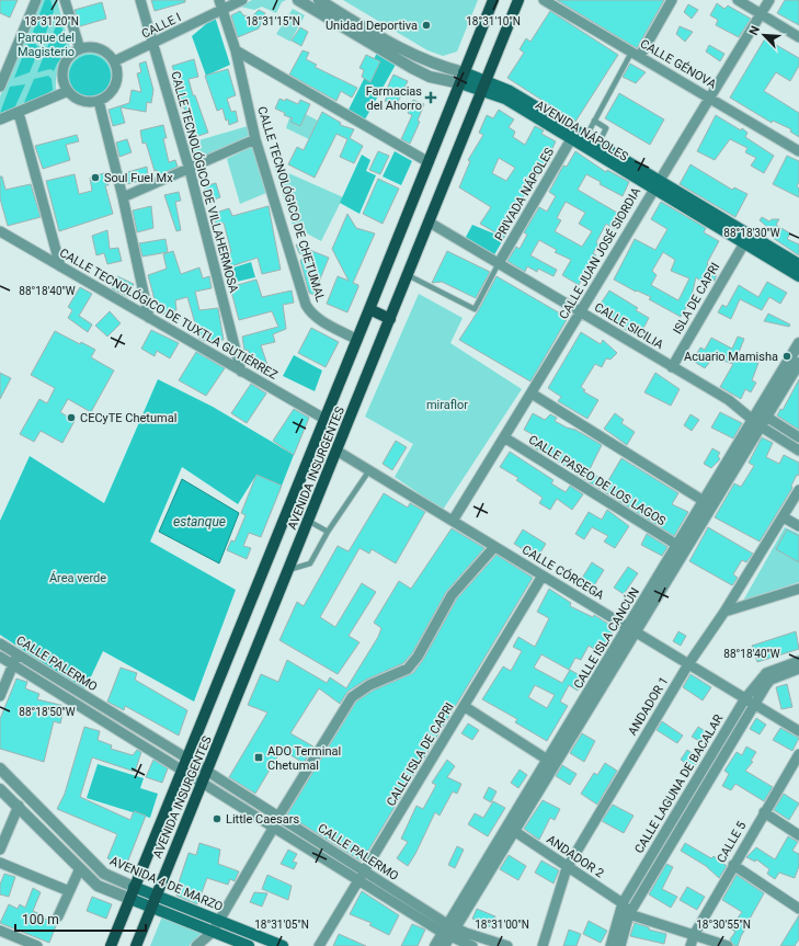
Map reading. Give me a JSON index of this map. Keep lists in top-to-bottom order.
{
  "streets": {
    "main road": ["AVENIDA NÁPOLES", "AVENIDA INSURGENTES", "AVENIDA 4 DE MARZO"],
    "street": [
      "CALLE I",
      "CALLE GÉNOVA",
      "CALLE TECNOLÓGICO DE VILLAHERMOSA",
      "PRIVADA NÁPOLES",
      "CALLE TECNOLÓGICO DE CHETUMAL",
      "CALLE JUAN JOSÉ SIORDIA",
      "ISLA DE CAPRI",
      "CALLE TECNOLÓGICO DE TUXTLA GUTIÉRREZ",
      "CALLE SICILIA",
      "CALLE PASEO DE LOS LAGOS",
      "CALLE CÓRCEGA",
      "CALLE ISLA CANCÚN",
      "CALLE PALERMO",
      "ANDADOR 1",
      "CALLE ISLA DE CAPRI",
      "CALLE LAGUNA DE BACALAR",
      "CALLE 5",
      "ANDADOR 2"
    ]
  },
  "crossings": [
    ["CALLE I", "CALLE TECNOLÓGICO DE VILLAHERMOSA"],
    ["CALLE I", "CALLE TECNOLÓGICO DE CHETUMAL"],
    ["CALLE GÉNOVA", "CALLE JUAN JOSÉ SIORDIA"],
    ["AVENIDA NÁPOLES", "PRIVADA NÁPOLES"],
    ["AVENIDA NÁPOLES", "CALLE JUAN JOSÉ SIORDIA"],
    ["AVENIDA NÁPOLES", "ISLA DE CAPRI"],
    ["AVENIDA NÁPOLES", "AVENIDA INSURGENTES"],
    ["CALLE TECNOLÓGICO DE VILLAHERMOSA", "CALLE TECNOLÓGICO DE TUXTLA GUTIÉRREZ"],
    ["PRIVADA NÁPOLES", "CALLE SICILIA"],
    ["CALLE TECNOLÓGICO DE CHETUMAL", "AVENIDA INSURGENTES"],
    ["CALLE JUAN JOSÉ SIORDIA", "CALLE SICILIA"],
    ["CALLE JUAN JOSÉ SIORDIA", "CALLE PASEO DE LOS LAGOS"],
    ["CALLE JUAN JOSÉ SIORDIA", "CALLE CÓRCEGA"],
    ["ISLA DE CAPRI", "CALLE SICILIA"],
    ["CALLE TECNOLÓGICO DE TUXTLA GUTIÉRREZ", "AVENIDA INSURGENTES"],
    ["CALLE SICILIA", "AVENIDA INSURGENTES"],
    ["CALLE SICILIA", "CALLE ISLA CANCÚN"],
    ["AVENIDA INSURGENTES", "CALLE CÓRCEGA"],
    ["AVENIDA INSURGENTES", "CALLE PALERMO"],
    ["AVENIDA INSURGENTES", "AVENIDA 4 DE MARZO"],
    ["CALLE PASEO DE LOS LAGOS", "CALLE ISLA CANCÚN"],
    ["CALLE CÓRCEGA", "CALLE ISLA CANCÚN"],
    ["CALLE CÓRCEGA", "ANDADOR 1"],
    ["CALLE CÓRCEGA", "CALLE ISLA DE CAPRI"],
    ["CALLE CÓRCEGA", "CALLE LAGUNA DE BACALAR"],
    ["CALLE ISLA CANCÚN", "CALLE PALERMO"],
    ["CALLE ISLA CANCÚN", "ANDADOR 2"],
    ["CALLE PALERMO", "CALLE ISLA DE CAPRI"],
    ["ANDADOR 1", "ANDADOR 2"],
    ["CALLE LAGUNA DE BACALAR", "ANDADOR 2"]
  ],
  "water": ["estanque"],
  "parks": ["Parque del Magisterio", "miraflor", "Área verde"],
  "places": {
    "other": [
      "Unidad Deportiva",
      "Soul Fuel Mx",
      "Acuario Mamisha",
      "CECyTE Chetumal",
      "Little Caesars"
    ],
    "health": ["Farmacias del Ahorro"],
    "transit": ["ADO Terminal Chetumal"]
  },
  "scale_bar": "100 m",
  "north": "top left",
  "coordinates": [
    "18°31'20\"N",
    "18°31'15\"N",
    "18°31'10\"N",
    "88°18'30\"W",
    "88°18'40\"W",
    "88°18'50\"W",
    "18°31'05\"N",
    "18°31'00\"N",
    "18°30'55\"N"
  ]
}
